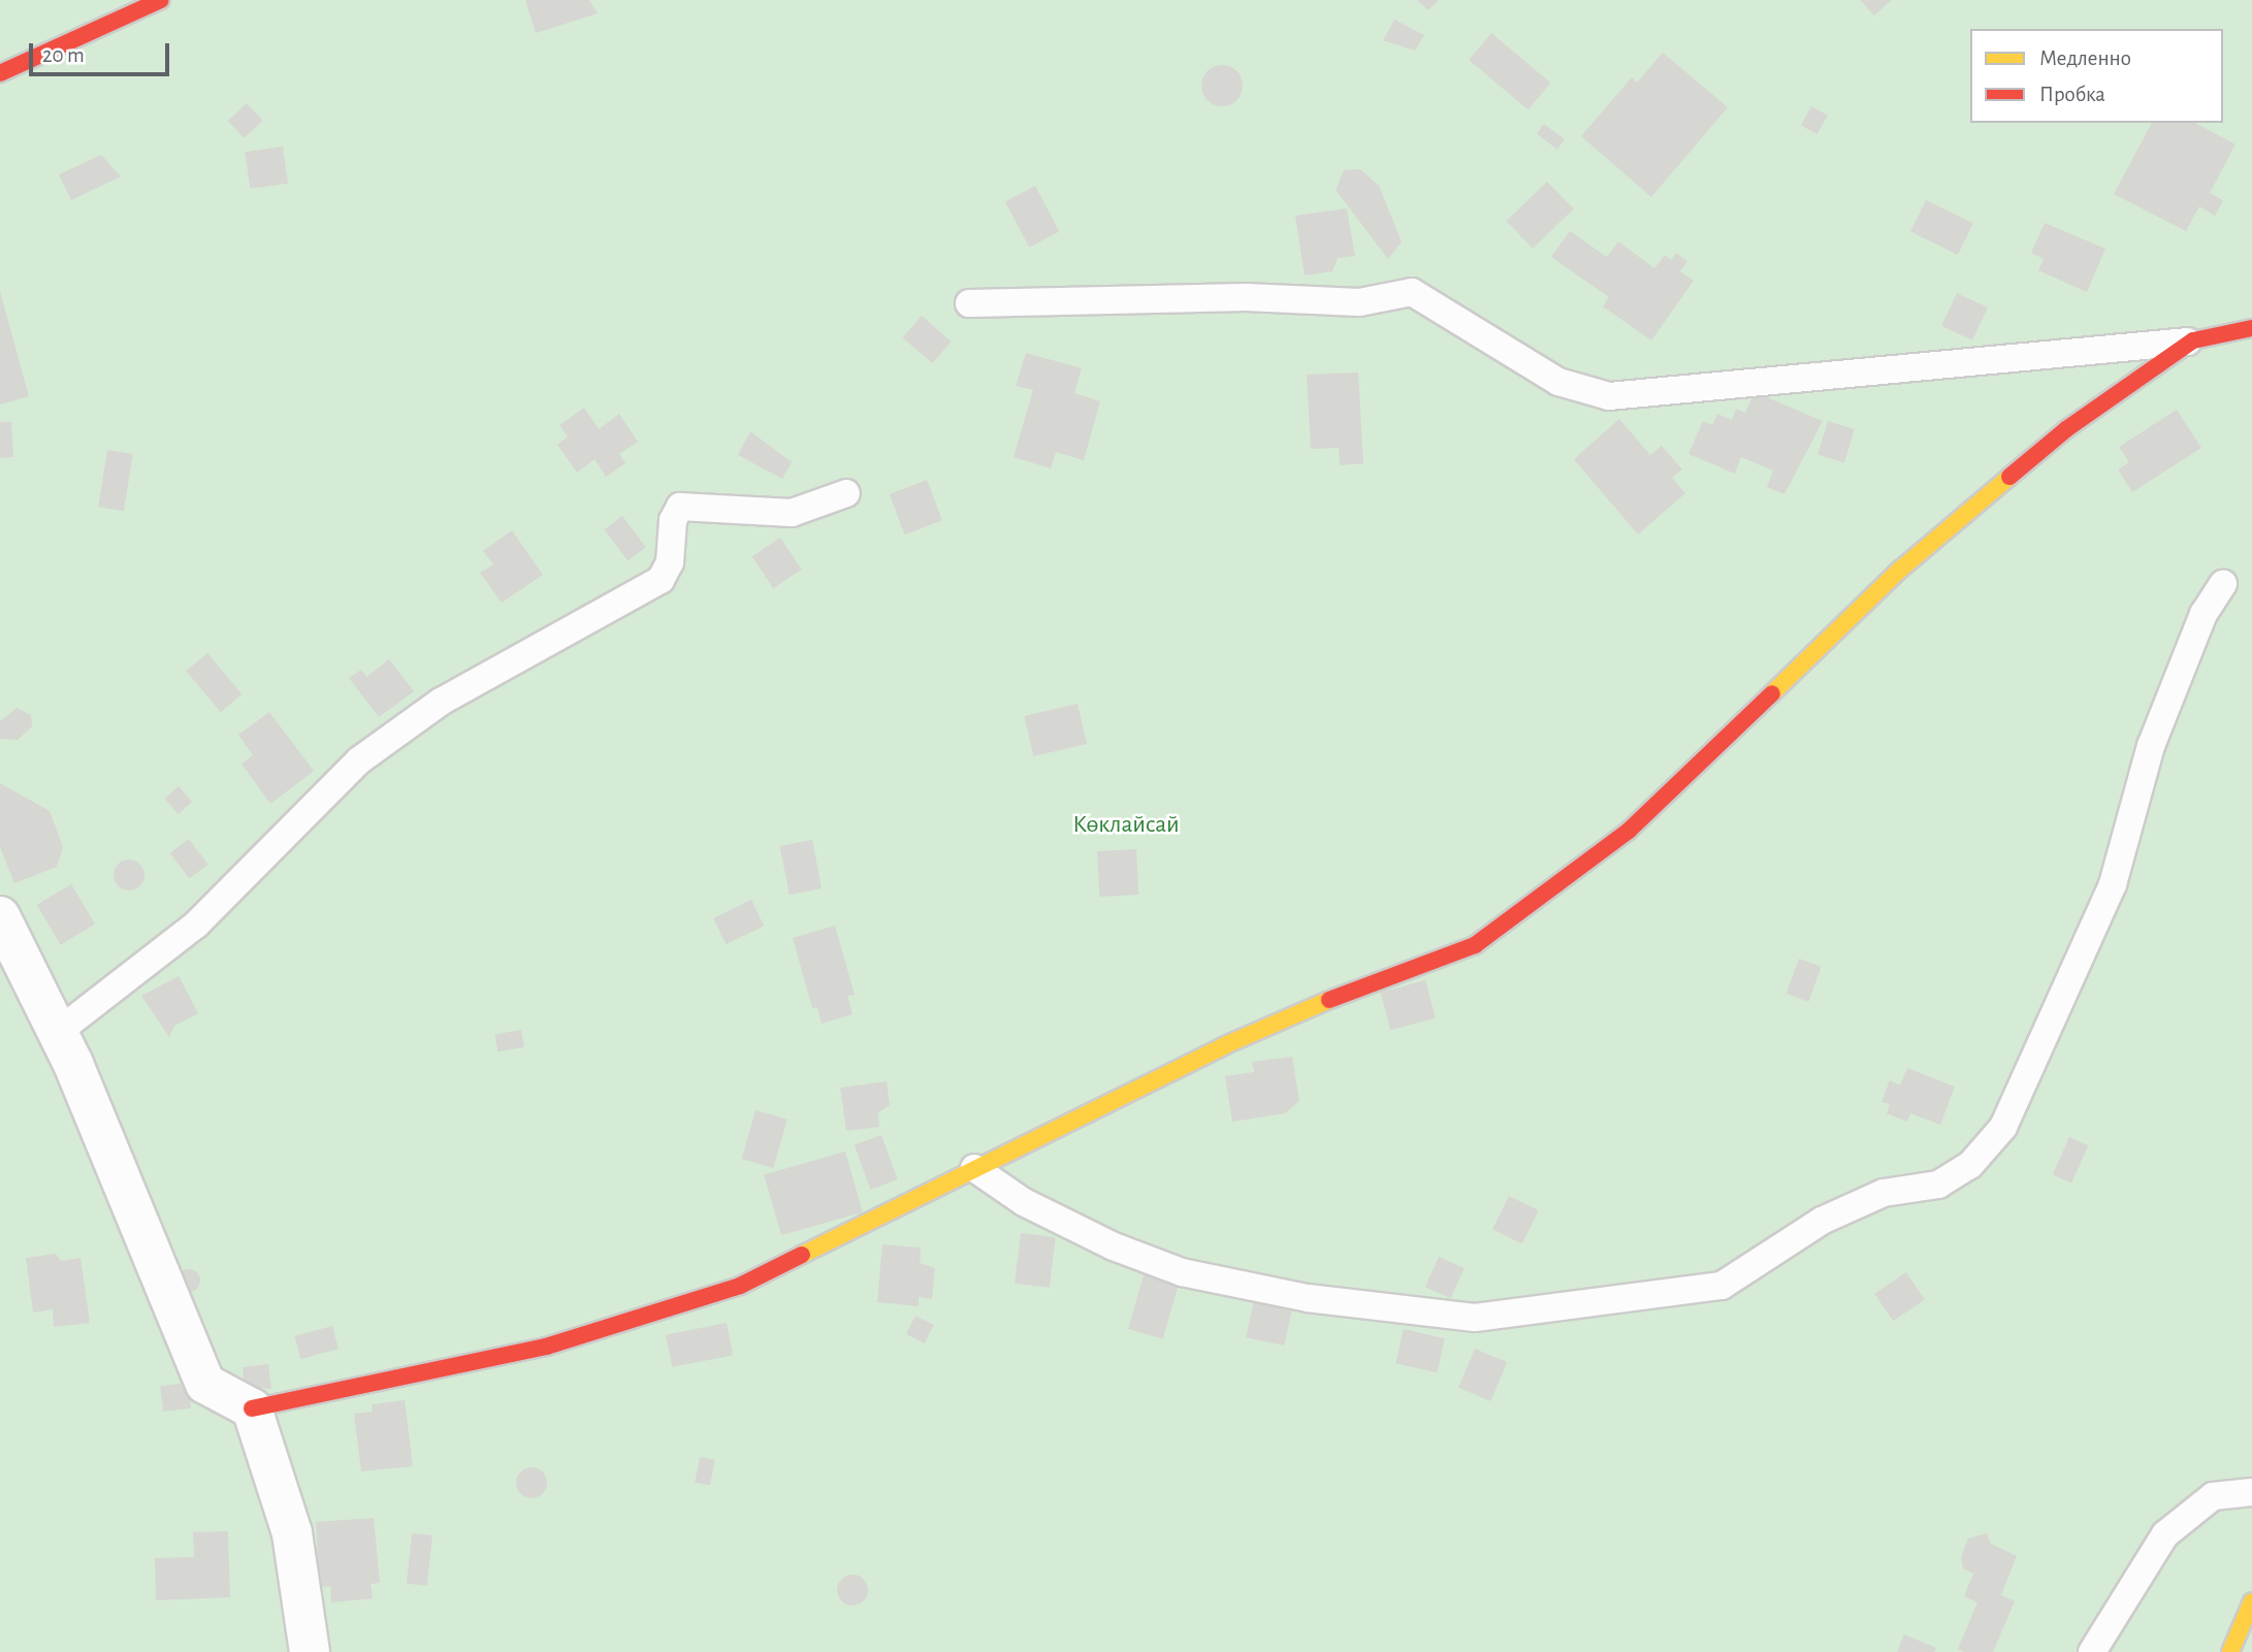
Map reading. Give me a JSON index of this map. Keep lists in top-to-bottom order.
{
  "parks": ["Көклайсай"],
  "legend": ["Медленно", "Пробка"],
  "scale_bar": "20 m"
}
